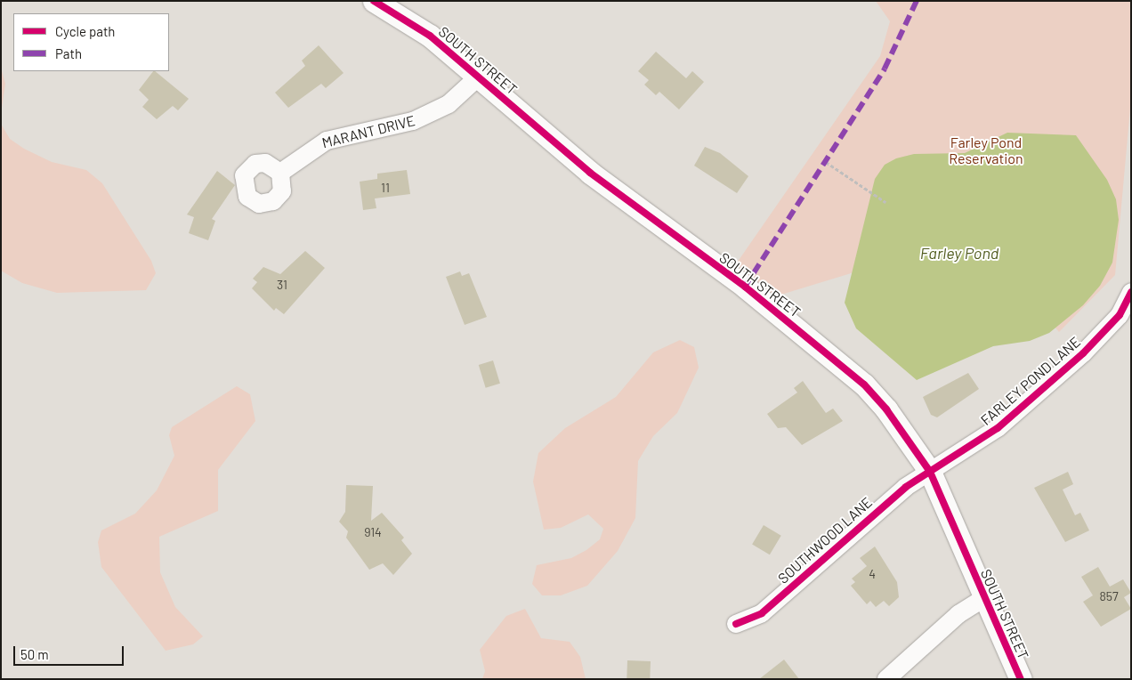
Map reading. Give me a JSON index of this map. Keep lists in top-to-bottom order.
{
  "streets": {
    "street": [
      "SOUTH STREET",
      "MARANT DRIVE",
      "FARLEY POND LANE",
      "SOUTHWOOD LANE"
    ]
  },
  "crossings": [
    ["SOUTH STREET", "MARANT DRIVE"],
    ["SOUTH STREET", "FARLEY POND LANE"],
    ["SOUTH STREET", "SOUTHWOOD LANE"],
    ["FARLEY POND LANE", "SOUTHWOOD LANE"]
  ],
  "water": ["Farley Pond"],
  "parks": ["Farley Pond Reservation"],
  "house_numbers": [
    "11",
    "31",
    "914",
    "4",
    "857"
  ],
  "legend": ["Cycle path", "Path"],
  "scale_bar": "50 m"
}
